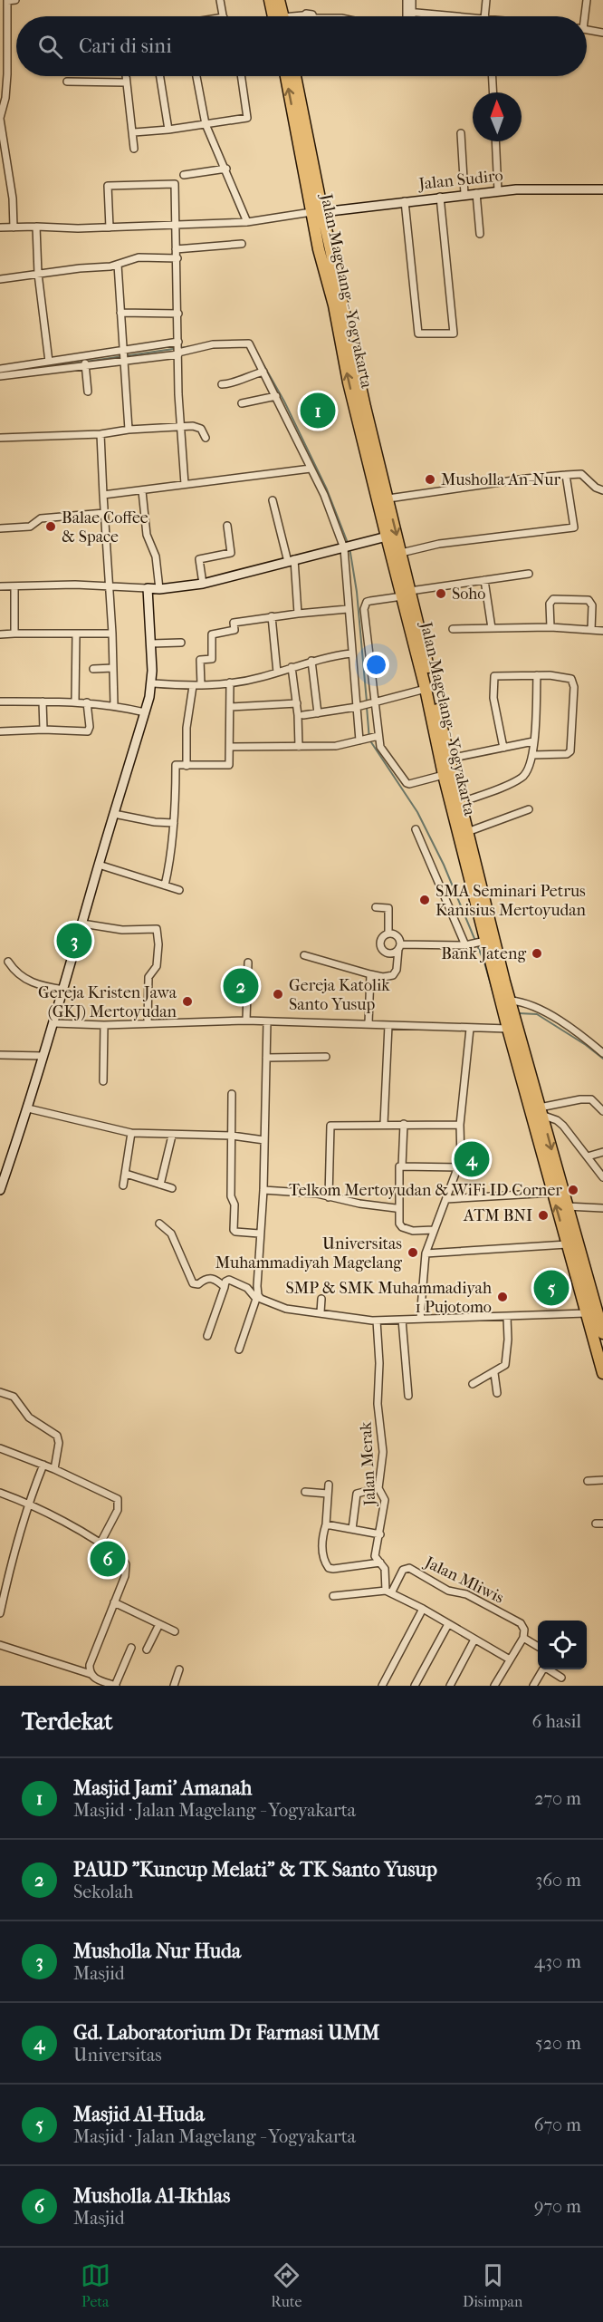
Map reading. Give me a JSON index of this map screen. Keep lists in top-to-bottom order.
{
  "streets": {
    "highway": ["Jalan Magelang - Yogyakarta"],
    "street": ["Jalan Sudiro", "Jalan Merak", "Jalan Mliwis"]
  },
  "crossings": [
    ["Jalan Sudiro", "Jalan Magelang - Yogyakarta"],
    ["Jalan Merak", "Jalan Mliwis"]
  ],
  "places": [
    "Musholla An-Nur",
    "Balae Coffee & Space",
    "Soho",
    "SMA Seminari Petrus Kanisius Mertoyudan",
    "Bank Jateng",
    "Gereja Katolik Santo Yusup",
    "Gereja Kristen Jawa (GKJ) Mertoyudan",
    "Telkom Mertoyudan & WiFi ID Corner",
    "ATM BNI",
    "Universitas Muhammadiyah Magelang",
    "SMP & SMK Muhammadiyah 1 Pujotomo"
  ],
  "north": "top",
  "page": {
    "search": "Cari di sini",
    "pins": [
      "1",
      "3",
      "2",
      "4",
      "5",
      "6"
    ],
    "heading": ["Terdekat", "6 hasil"],
    "list": [
      {
        "mark": "1",
        "name": "Masjid Jami' Amanah",
        "note": "Masjid · Jalan Magelang - Yogyakarta",
        "value": "270 m"
      },
      {
        "mark": "2",
        "name": "PAUD \"Kuncup Melati\" & TK Santo Yusup",
        "note": "Sekolah",
        "value": "360 m"
      },
      {
        "mark": "3",
        "name": "Musholla Nur Huda",
        "note": "Masjid",
        "value": "430 m"
      },
      {
        "mark": "4",
        "name": "Gd. Laboratorium D1 Farmasi UMM",
        "note": "Universitas",
        "value": "520 m"
      },
      {
        "mark": "5",
        "name": "Masjid Al-Huda",
        "note": "Masjid · Jalan Magelang - Yogyakarta",
        "value": "670 m"
      },
      {
        "mark": "6",
        "name": "Musholla Al-Ikhlas",
        "note": "Masjid",
        "value": "970 m"
      }
    ],
    "nav": ["Peta", "Rute", "Disimpan"]
  }
}
